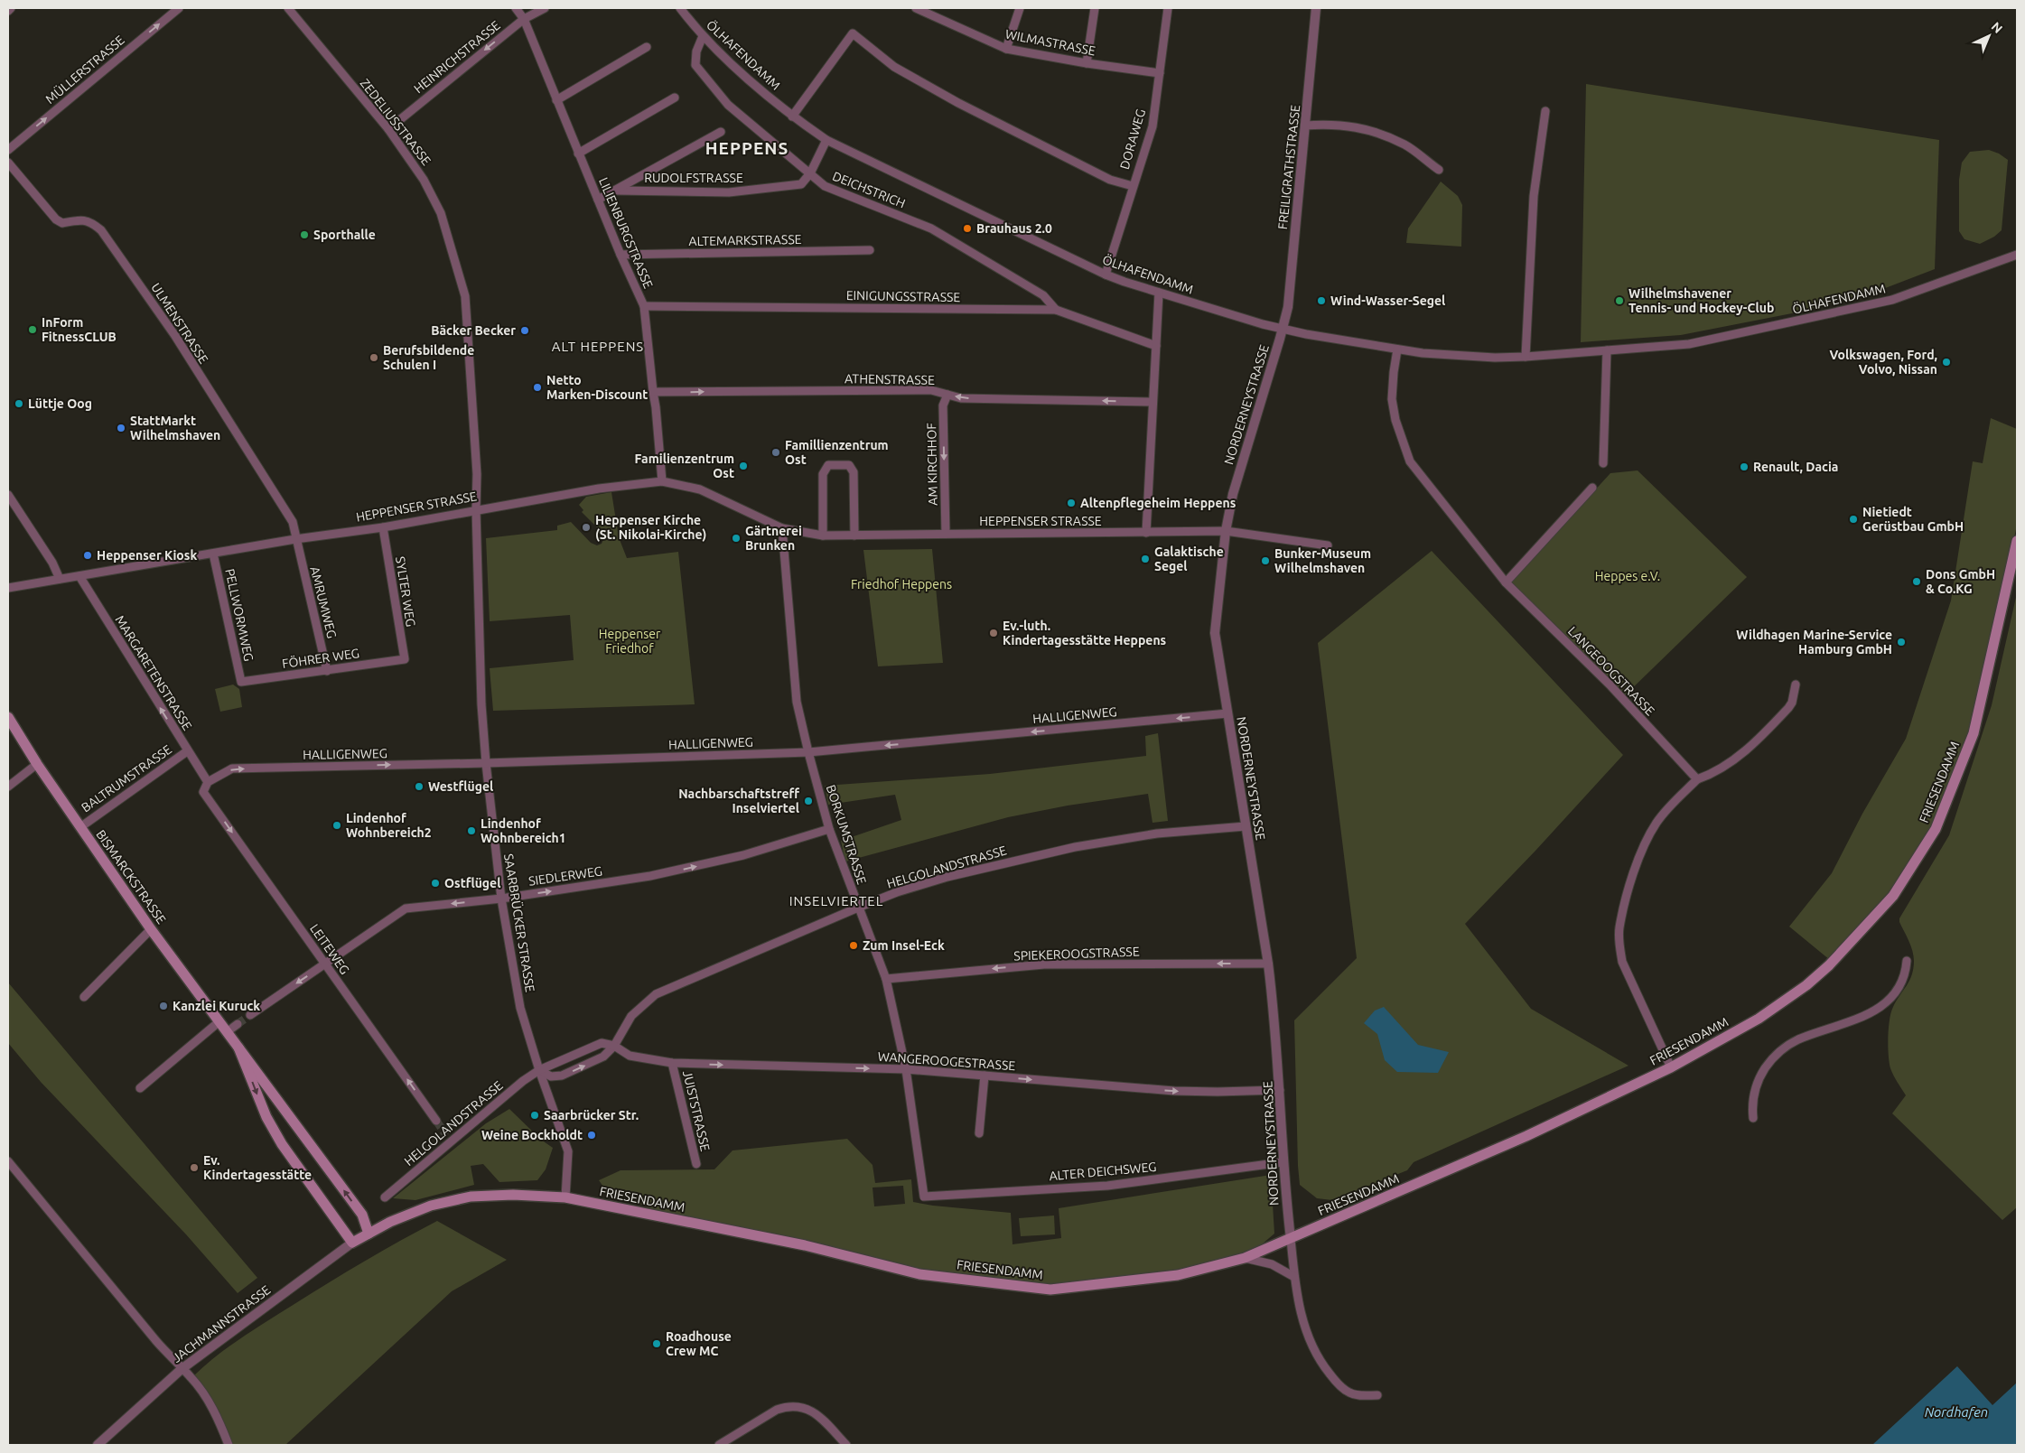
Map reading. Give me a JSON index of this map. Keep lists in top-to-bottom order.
{
  "streets": {
    "main road": ["FRIESENDAMM", "BISMARCKSTRASSE", "JACHMANNSTRASSE"],
    "street": [
      "WILMASTRASSE",
      "ÖLHAFENDAMM",
      "HEINRICHSTRASSE",
      "MÜLLERSTRASSE",
      "ZEDELIUSSTRASSE",
      "DORAWEG",
      "FREILIGRATHSTRASSE",
      "RUDOLFSTRASSE",
      "DEICHSTRICH",
      "LILIENBURGSTRASSE",
      "ALTEMARKSTRASSE",
      "EINIGUNGSSTRASSE",
      "ULMENSTRASSE",
      "ATHENSTRASSE",
      "NORDERNEYSTRASSE",
      "AM KIRCHHOF",
      "HEPPENSER STRASSE",
      "SYLTER WEG",
      "AMRUMWEG",
      "PELLWORMWEG",
      "FÖHRER WEG",
      "LANGEOOGSTRASSE",
      "MARGARETENSTRASSE",
      "HALLIGENWEG",
      "BALTRUMSTRASSE",
      "BORKUMSTRASSE",
      "HELGOLANDSTRASSE",
      "SIEDLERWEG",
      "SAARBRÜCKER STRASSE",
      "LEITEWEG",
      "SPIEKEROOGSTRASSE",
      "WANGEROOGESTRASSE",
      "JUISTSTRASSE",
      "ALTER DEICHSWEG"
    ]
  },
  "crossings": [
    ["WILMASTRASSE", "DORAWEG"],
    ["ÖLHAFENDAMM", "DORAWEG"],
    ["ÖLHAFENDAMM", "FREILIGRATHSTRASSE"],
    ["ÖLHAFENDAMM", "DEICHSTRICH"],
    ["ÖLHAFENDAMM", "NORDERNEYSTRASSE"],
    ["ÖLHAFENDAMM", "LANGEOOGSTRASSE"],
    ["HEINRICHSTRASSE", "ZEDELIUSSTRASSE"],
    ["HEINRICHSTRASSE", "LILIENBURGSTRASSE"],
    ["ZEDELIUSSTRASSE", "HEPPENSER STRASSE"],
    ["ZEDELIUSSTRASSE", "SAARBRÜCKER STRASSE"],
    ["FREILIGRATHSTRASSE", "NORDERNEYSTRASSE"],
    ["RUDOLFSTRASSE", "DEICHSTRICH"],
    ["DEICHSTRICH", "EINIGUNGSSTRASSE"],
    ["LILIENBURGSTRASSE", "ALTEMARKSTRASSE"],
    ["LILIENBURGSTRASSE", "EINIGUNGSSTRASSE"],
    ["LILIENBURGSTRASSE", "ATHENSTRASSE"],
    ["LILIENBURGSTRASSE", "HEPPENSER STRASSE"],
    ["ULMENSTRASSE", "HEPPENSER STRASSE"],
    ["ULMENSTRASSE", "AMRUMWEG"],
    ["ATHENSTRASSE", "AM KIRCHHOF"],
    ["NORDERNEYSTRASSE", "HEPPENSER STRASSE"],
    ["NORDERNEYSTRASSE", "HALLIGENWEG"],
    ["NORDERNEYSTRASSE", "FRIESENDAMM"],
    ["NORDERNEYSTRASSE", "HELGOLANDSTRASSE"],
    ["NORDERNEYSTRASSE", "SPIEKEROOGSTRASSE"],
    ["NORDERNEYSTRASSE", "WANGEROOGESTRASSE"],
    ["NORDERNEYSTRASSE", "ALTER DEICHSWEG"],
    ["AM KIRCHHOF", "HEPPENSER STRASSE"],
    ["HEPPENSER STRASSE", "SYLTER WEG"],
    ["HEPPENSER STRASSE", "AMRUMWEG"],
    ["HEPPENSER STRASSE", "PELLWORMWEG"],
    ["HEPPENSER STRASSE", "MARGARETENSTRASSE"],
    ["HEPPENSER STRASSE", "BORKUMSTRASSE"],
    ["HEPPENSER STRASSE", "SAARBRÜCKER STRASSE"],
    ["SYLTER WEG", "FÖHRER WEG"],
    ["AMRUMWEG", "FÖHRER WEG"],
    ["PELLWORMWEG", "FÖHRER WEG"],
    ["MARGARETENSTRASSE", "HALLIGENWEG"],
    ["MARGARETENSTRASSE", "BALTRUMSTRASSE"],
    ["MARGARETENSTRASSE", "LEITEWEG"],
    ["HALLIGENWEG", "BORKUMSTRASSE"],
    ["HALLIGENWEG", "SAARBRÜCKER STRASSE"],
    ["HALLIGENWEG", "LEITEWEG"],
    ["BALTRUMSTRASSE", "BISMARCKSTRASSE"],
    ["FRIESENDAMM", "BISMARCKSTRASSE"],
    ["FRIESENDAMM", "SAARBRÜCKER STRASSE"],
    ["FRIESENDAMM", "JACHMANNSTRASSE"],
    ["BORKUMSTRASSE", "HELGOLANDSTRASSE"],
    ["BORKUMSTRASSE", "SIEDLERWEG"],
    ["BORKUMSTRASSE", "SPIEKEROOGSTRASSE"],
    ["BORKUMSTRASSE", "WANGEROOGESTRASSE"],
    ["BORKUMSTRASSE", "ALTER DEICHSWEG"],
    ["HELGOLANDSTRASSE", "SAARBRÜCKER STRASSE"],
    ["HELGOLANDSTRASSE", "WANGEROOGESTRASSE"],
    ["SIEDLERWEG", "SAARBRÜCKER STRASSE"],
    ["SIEDLERWEG", "LEITEWEG"],
    ["BISMARCKSTRASSE", "JACHMANNSTRASSE"],
    ["WANGEROOGESTRASSE", "JUISTSTRASSE"]
  ],
  "one_way": [
    "HEINRICHSTRASSE",
    "MÜLLERSTRASSE",
    "AM KIRCHHOF",
    "MARGARETENSTRASSE",
    "SPIEKEROOGSTRASSE",
    "WANGEROOGESTRASSE"
  ],
  "districts": ["HEPPENS", "ALT HEPPENS", "INSELVIERTEL"],
  "water": ["Nordhafen"],
  "parks": ["Heppes e.V.", "Friedhof Heppens", "Heppenser Friedhof"],
  "places": [
    "Brauhaus 2.0",
    "Sporthalle",
    "Wind-Wasser-Segel",
    "Wilhelmshavener Tennis- und Hockey-Club",
    "InForm FitnessCLUB",
    "Bäcker Becker",
    "Berufsbildende Schulen I",
    "Volkswagen, Ford, Volvo, Nissan",
    "Netto Marken-Discount",
    "Lüttje Oog",
    "StattMarkt Wilhelmshaven",
    "Famillienzentrum Ost",
    "Familienzentrum Ost",
    "Renault, Dacia",
    "Altenpflegeheim Heppens",
    "Nietiedt Gerüstbau GmbH",
    "Heppenser Kirche (St. Nikolai-Kirche)",
    "Gärtnerei Brunken",
    "Heppenser Kiosk",
    "Galaktische Segel",
    "Bunker-Museum Wilhelmshaven",
    "Dons GmbH & Co.KG",
    "Ev.-luth. Kindertagesstätte Heppens",
    "Wildhagen Marine-Service Hamburg GmbH",
    "Westflügel",
    "Nachbarschaftstreff Inselviertel",
    "Lindenhof Wohnbereich2",
    "Lindenhof Wohnbereich1",
    "Ostflügel",
    "Zum Insel-Eck",
    "Kanzlei Kuruck",
    "Saarbrücker Str.",
    "Weine Bockholdt",
    "Ev. Kindertagesstätte",
    "Roadhouse Crew MC"
  ],
  "north": "top right"
}
